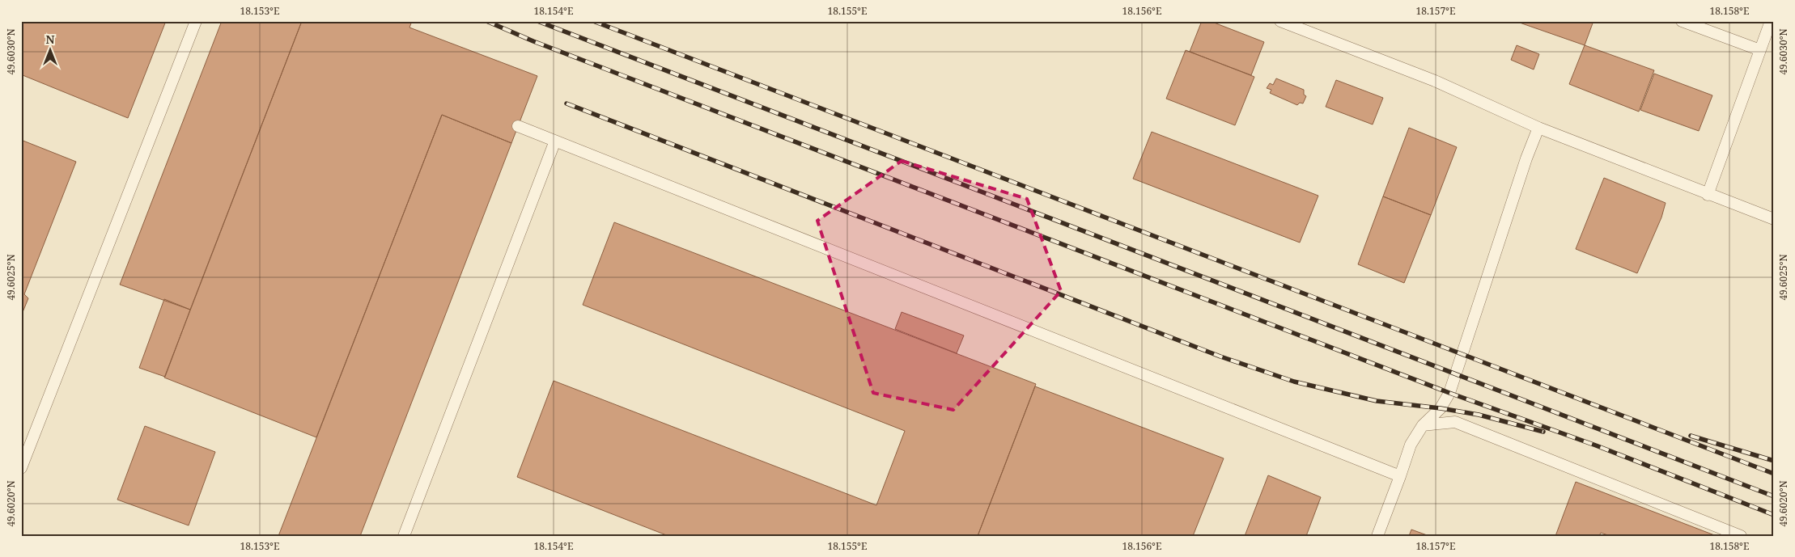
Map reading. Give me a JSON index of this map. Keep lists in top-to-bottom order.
{
  "north": "top",
  "coordinates": [
    "18.153°E",
    "18.154°E",
    "18.155°E",
    "18.156°E",
    "18.157°E",
    "18.158°E",
    "49.6030°N",
    "49.6025°N",
    "49.6020°N"
  ]
}
